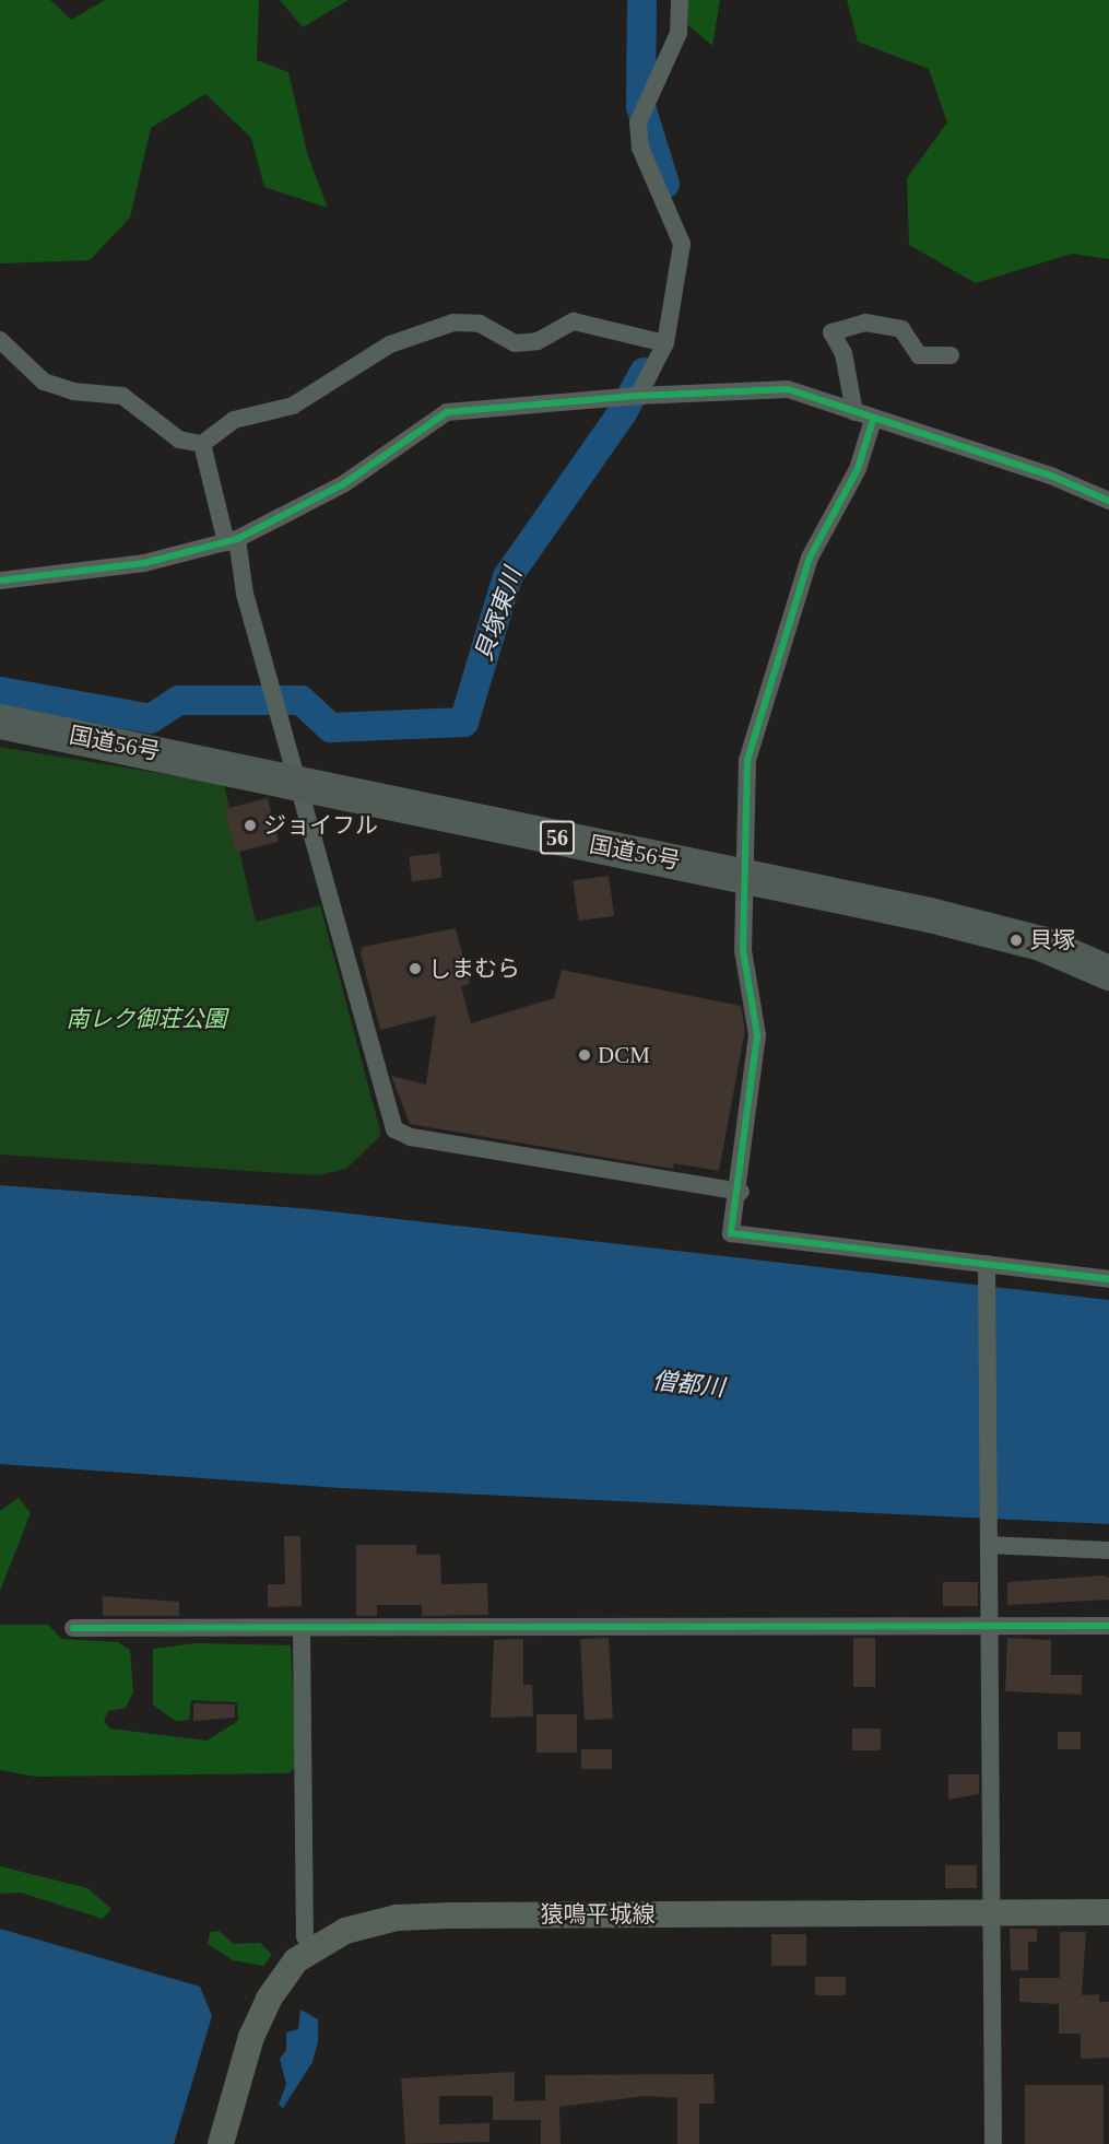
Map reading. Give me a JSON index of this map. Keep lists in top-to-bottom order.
{
  "streets": {
    "highway": ["国道56号", "56"],
    "main road": ["猿鳴平城線"]
  },
  "water": ["貝塚東川", "僧都川"],
  "parks": ["南レク御荘公園"],
  "places": [
    "ジョイフル",
    "貝塚",
    "しまむら",
    "DCM"
  ]
}
